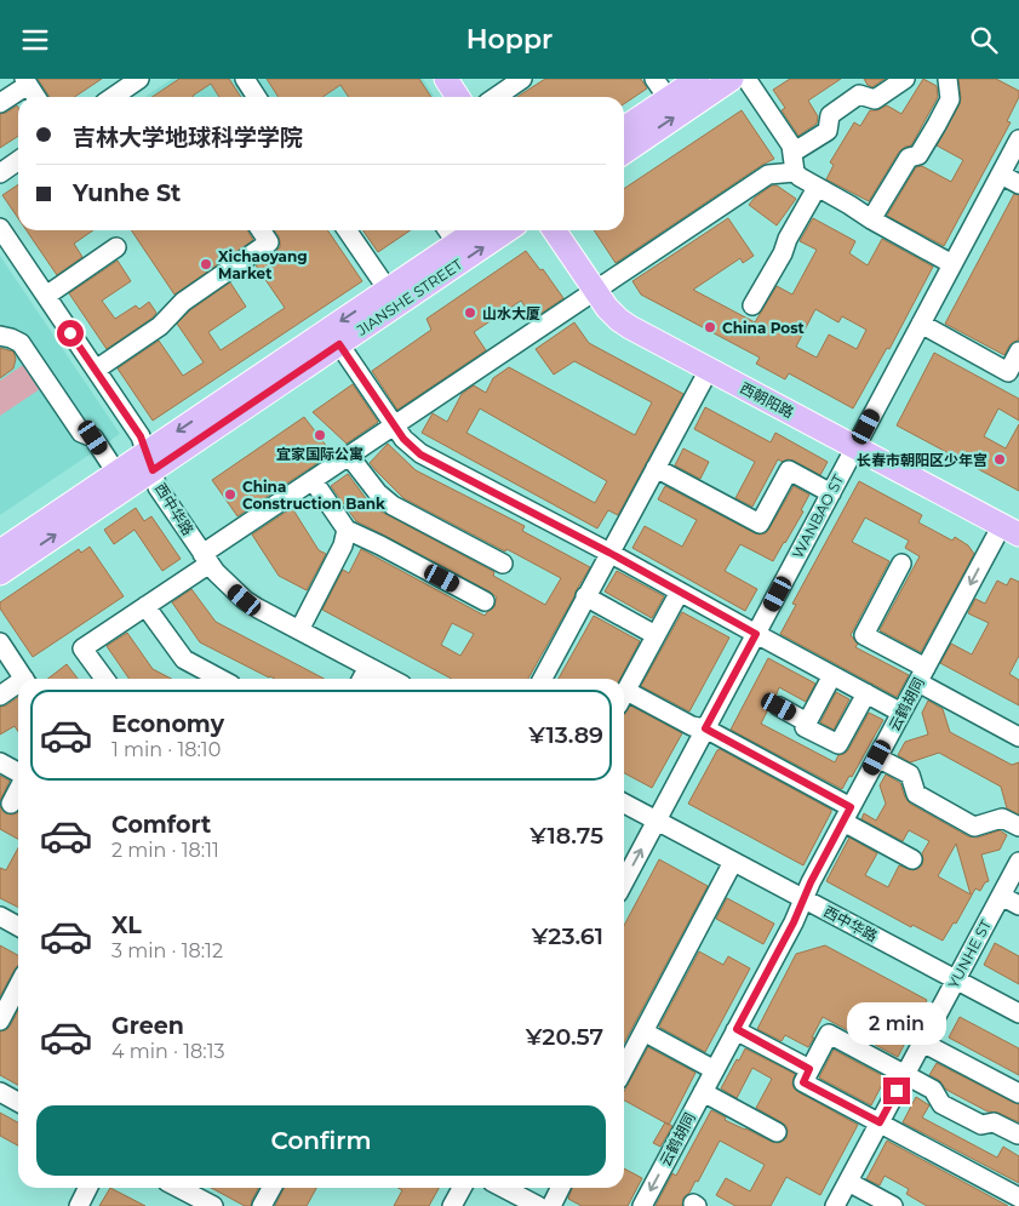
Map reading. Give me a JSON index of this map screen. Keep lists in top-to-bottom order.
{
  "streets": {
    "main road": ["JIANSHE STREET", "西朝阳路"],
    "street": [
      "西中华路",
      "WANBAO ST",
      "云鹤胡同",
      "YUNHE ST"
    ]
  },
  "crossings": [
    ["JIANSHE STREET", "西中华路"],
    ["西朝阳路", "WANBAO ST"],
    ["西朝阳路", "云鹤胡同"],
    ["西中华路", "WANBAO ST"],
    ["西中华路", "云鹤胡同"],
    ["西中华路", "YUNHE ST"]
  ],
  "one_way": ["云鹤胡同"],
  "places": [
    "Xichaoyang Market",
    "山水大厦",
    "China Post",
    "宜家国际公寓",
    "长春市朝阳区少年宫",
    "China Construction Bank"
  ],
  "page": {
    "header": "Hoppr",
    "banner": ["吉林大学地球科学学院", "Yunhe St"],
    "list": [
      {
        "name": "Economy",
        "note": "1 min · 18:10",
        "value": "¥13.89"
      },
      {
        "name": "Comfort",
        "note": "2 min · 18:11",
        "value": "¥18.75"
      },
      {
        "name": "XL",
        "note": "3 min · 18:12",
        "value": "¥23.61"
      },
      {
        "name": "Green",
        "note": "4 min · 18:13",
        "value": "¥20.57"
      }
    ],
    "bubble": "2 min",
    "buttons": "Confirm"
  }
}
